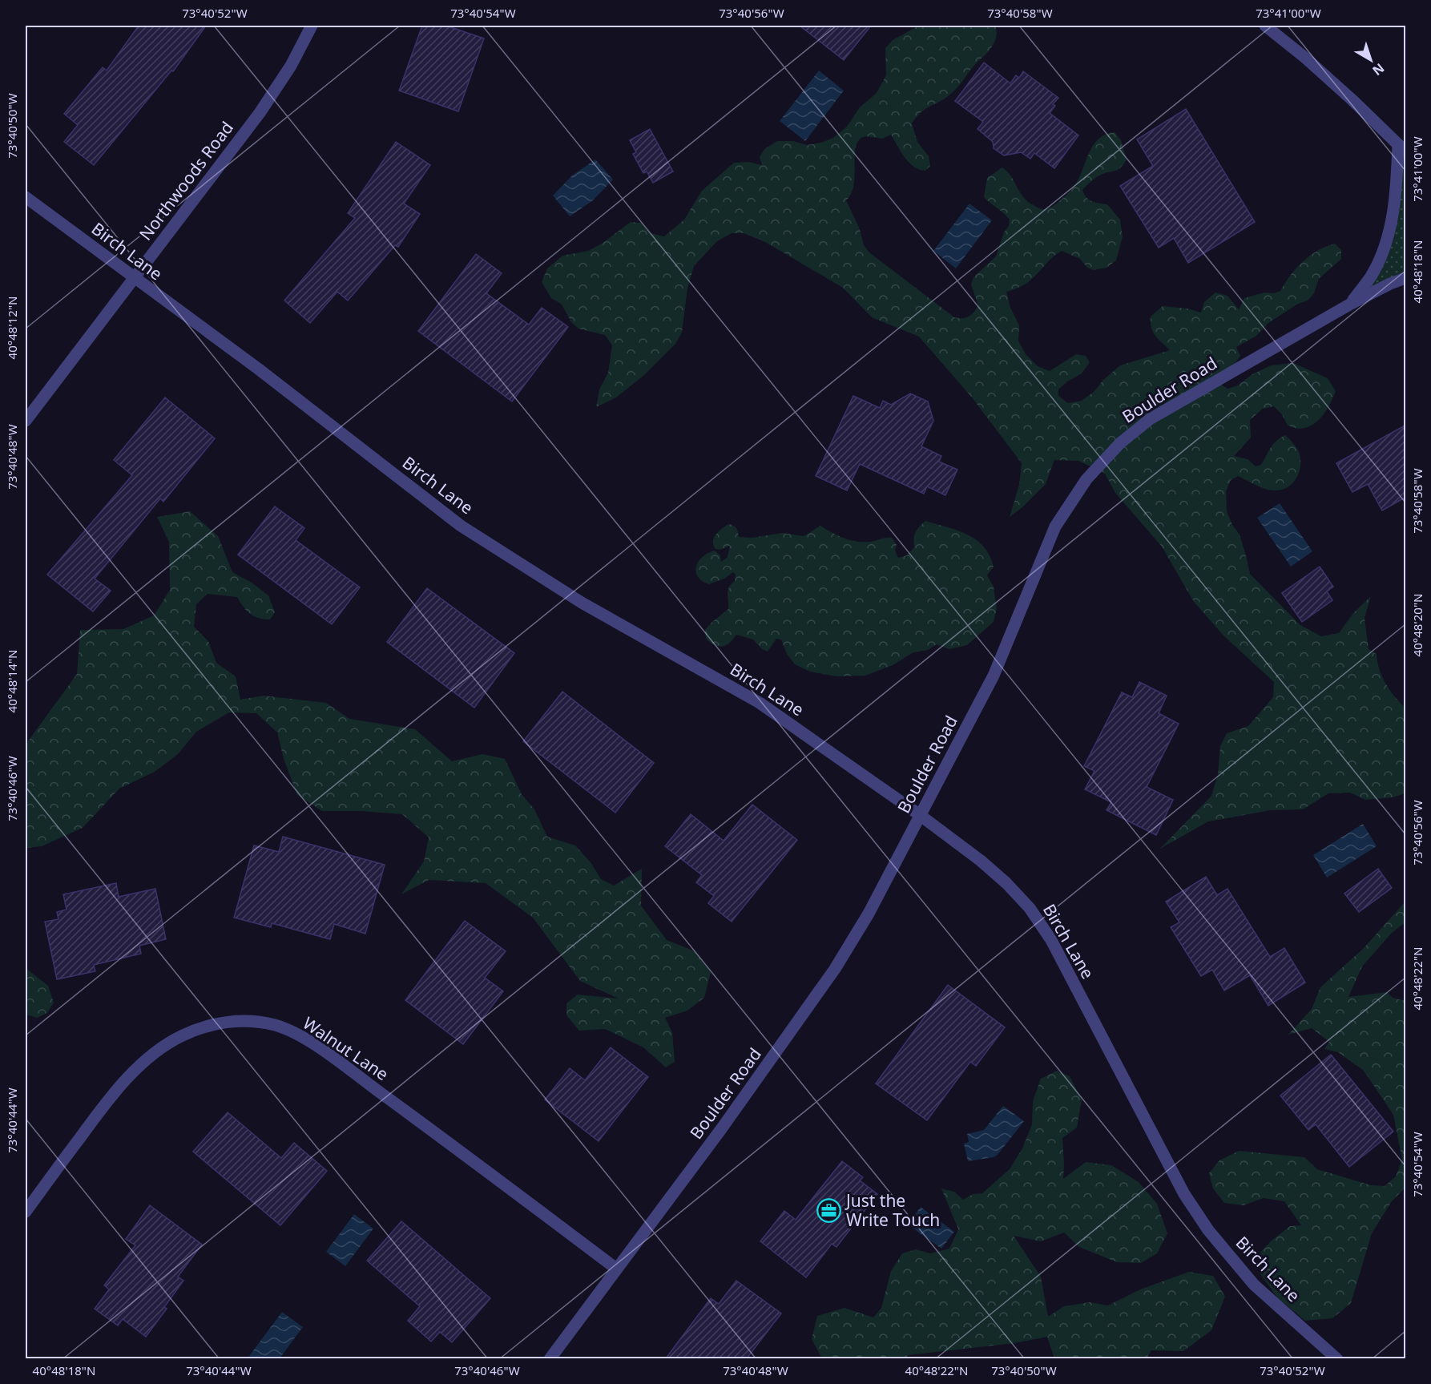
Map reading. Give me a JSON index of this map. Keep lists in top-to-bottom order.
{
  "streets": {
    "street": [
      "Northwoods Road",
      "Birch Lane",
      "Boulder Road",
      "Walnut Lane"
    ]
  },
  "crossings": [
    ["Northwoods Road", "Birch Lane"],
    ["Birch Lane", "Boulder Road"],
    ["Boulder Road", "Walnut Lane"]
  ],
  "places": {
    "office": ["Just the Write Touch"]
  },
  "north": "bottom right",
  "coordinates": [
    "73°40'52\"W",
    "73°40'54\"W",
    "73°40'56\"W",
    "73°40'58\"W",
    "73°41'00\"W",
    "73°40'50\"W",
    "40°48'18\"N",
    "40°48'12\"N",
    "73°40'48\"W",
    "40°48'20\"N",
    "40°48'14\"N",
    "73°40'46\"W",
    "40°48'22\"N",
    "73°40'44\"W"
  ]
}
